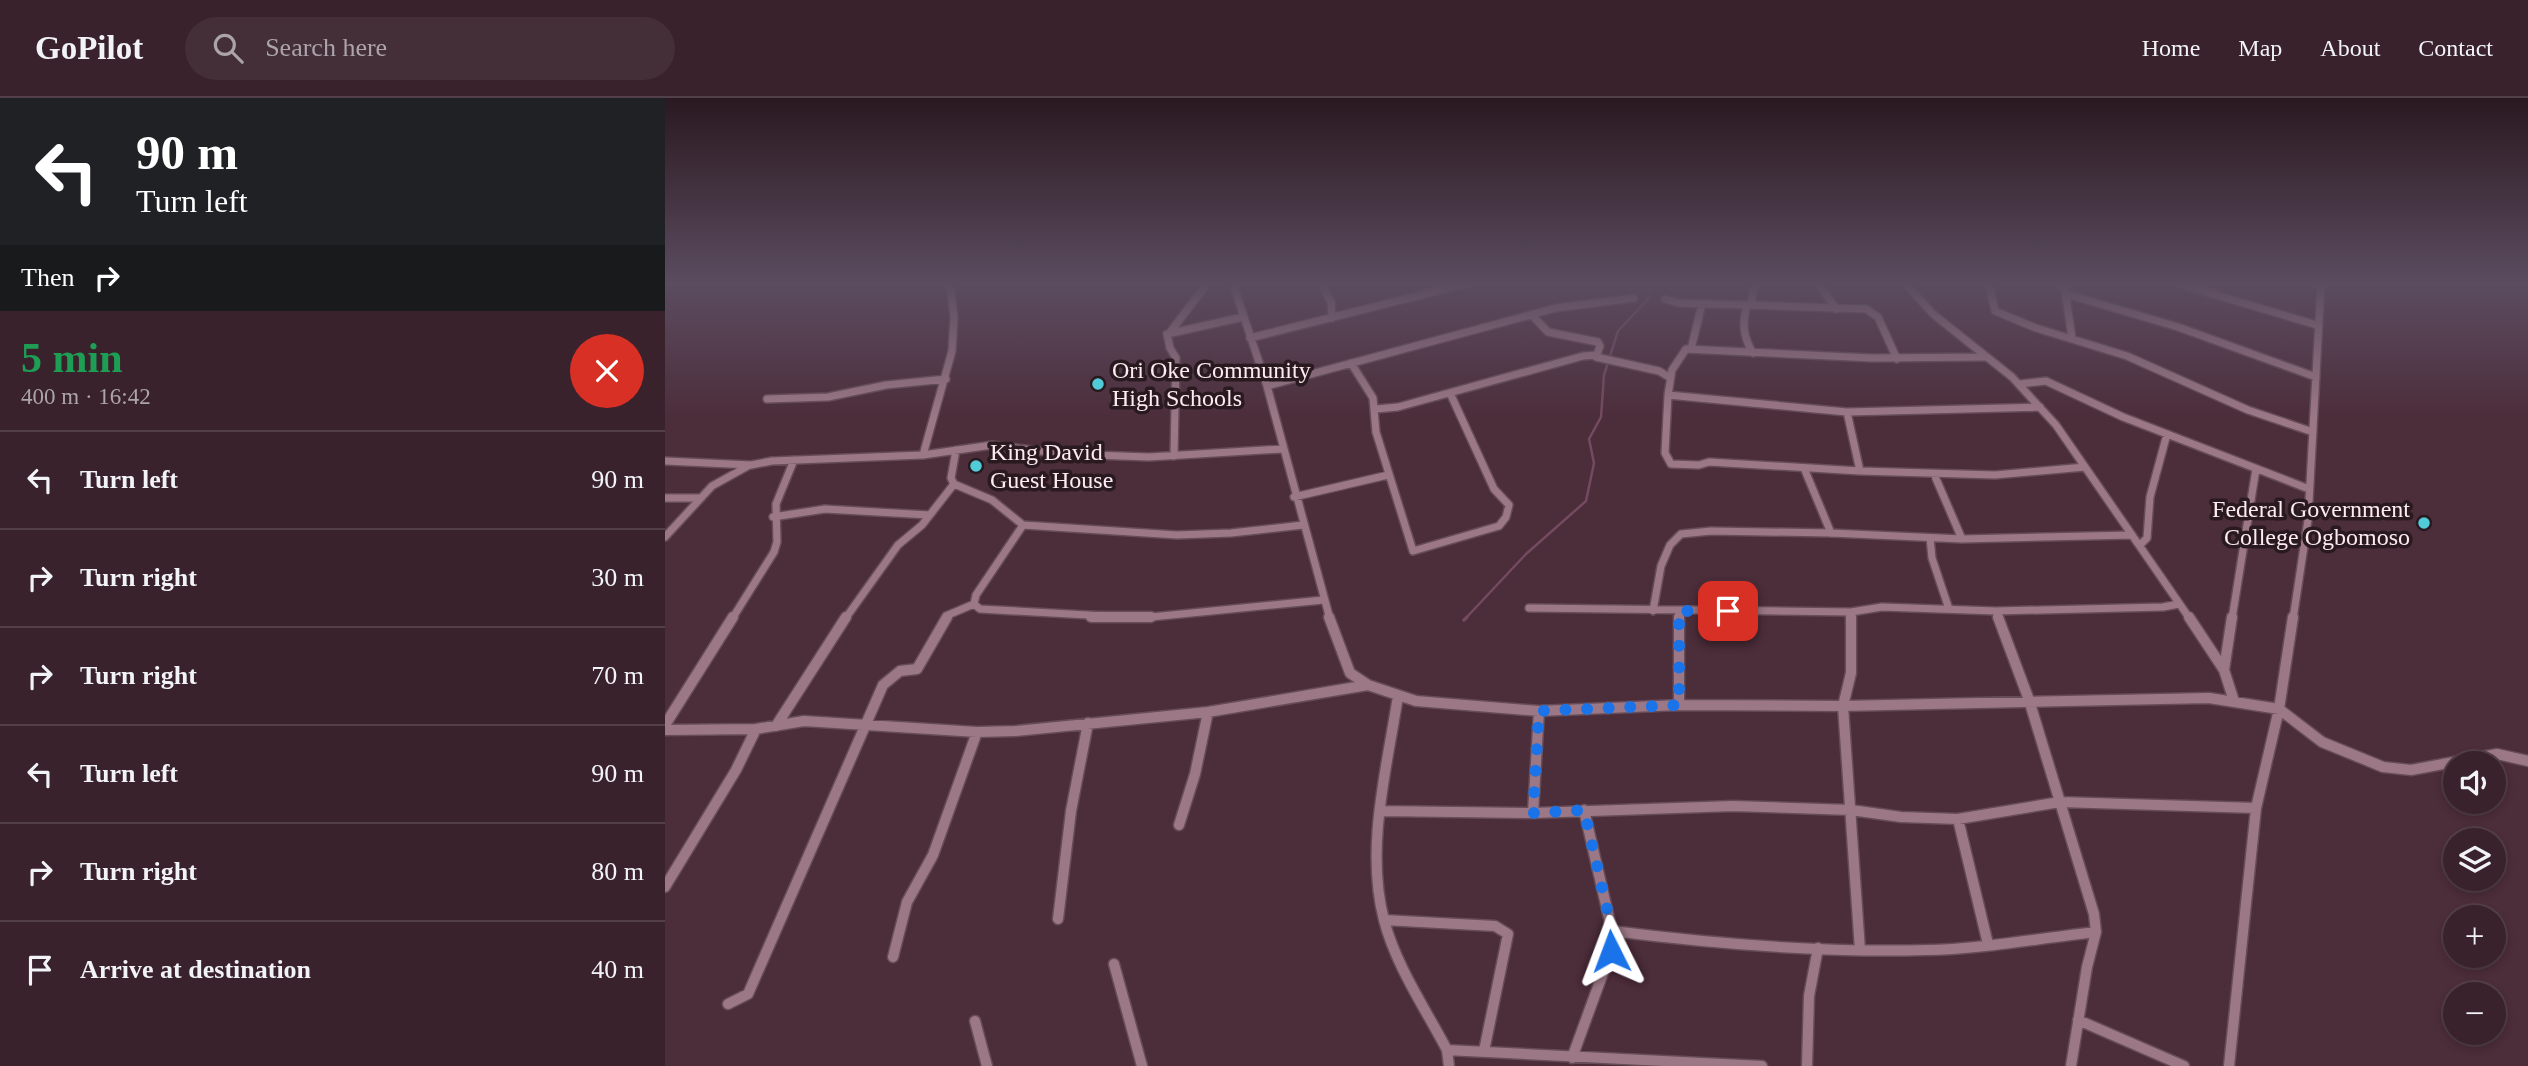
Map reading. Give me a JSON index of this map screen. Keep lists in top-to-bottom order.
{
  "places": ["Ori Oke Community High Schools", "King David Guest House", "Federal Government College Ogbomoso"],
  "page": {
    "header": "GoPilot",
    "search": "Search here",
    "nav": [
      "Home",
      "Map",
      "About",
      "Contact"
    ],
    "turn": ["90 m", "Turn left"],
    "then": "Then",
    "heading": ["5 min", "400 m · 16:42"],
    "list": [
      {
        "name": "Turn left",
        "value": "90 m"
      },
      {
        "name": "Turn right",
        "value": "30 m"
      },
      {
        "name": "Turn right",
        "value": "70 m"
      },
      {
        "name": "Turn left",
        "value": "90 m"
      },
      {
        "name": "Turn right",
        "value": "80 m"
      },
      {
        "name": "Arrive at destination",
        "value": "40 m"
      }
    ],
    "map_buttons": ["+", "−"]
  }
}
